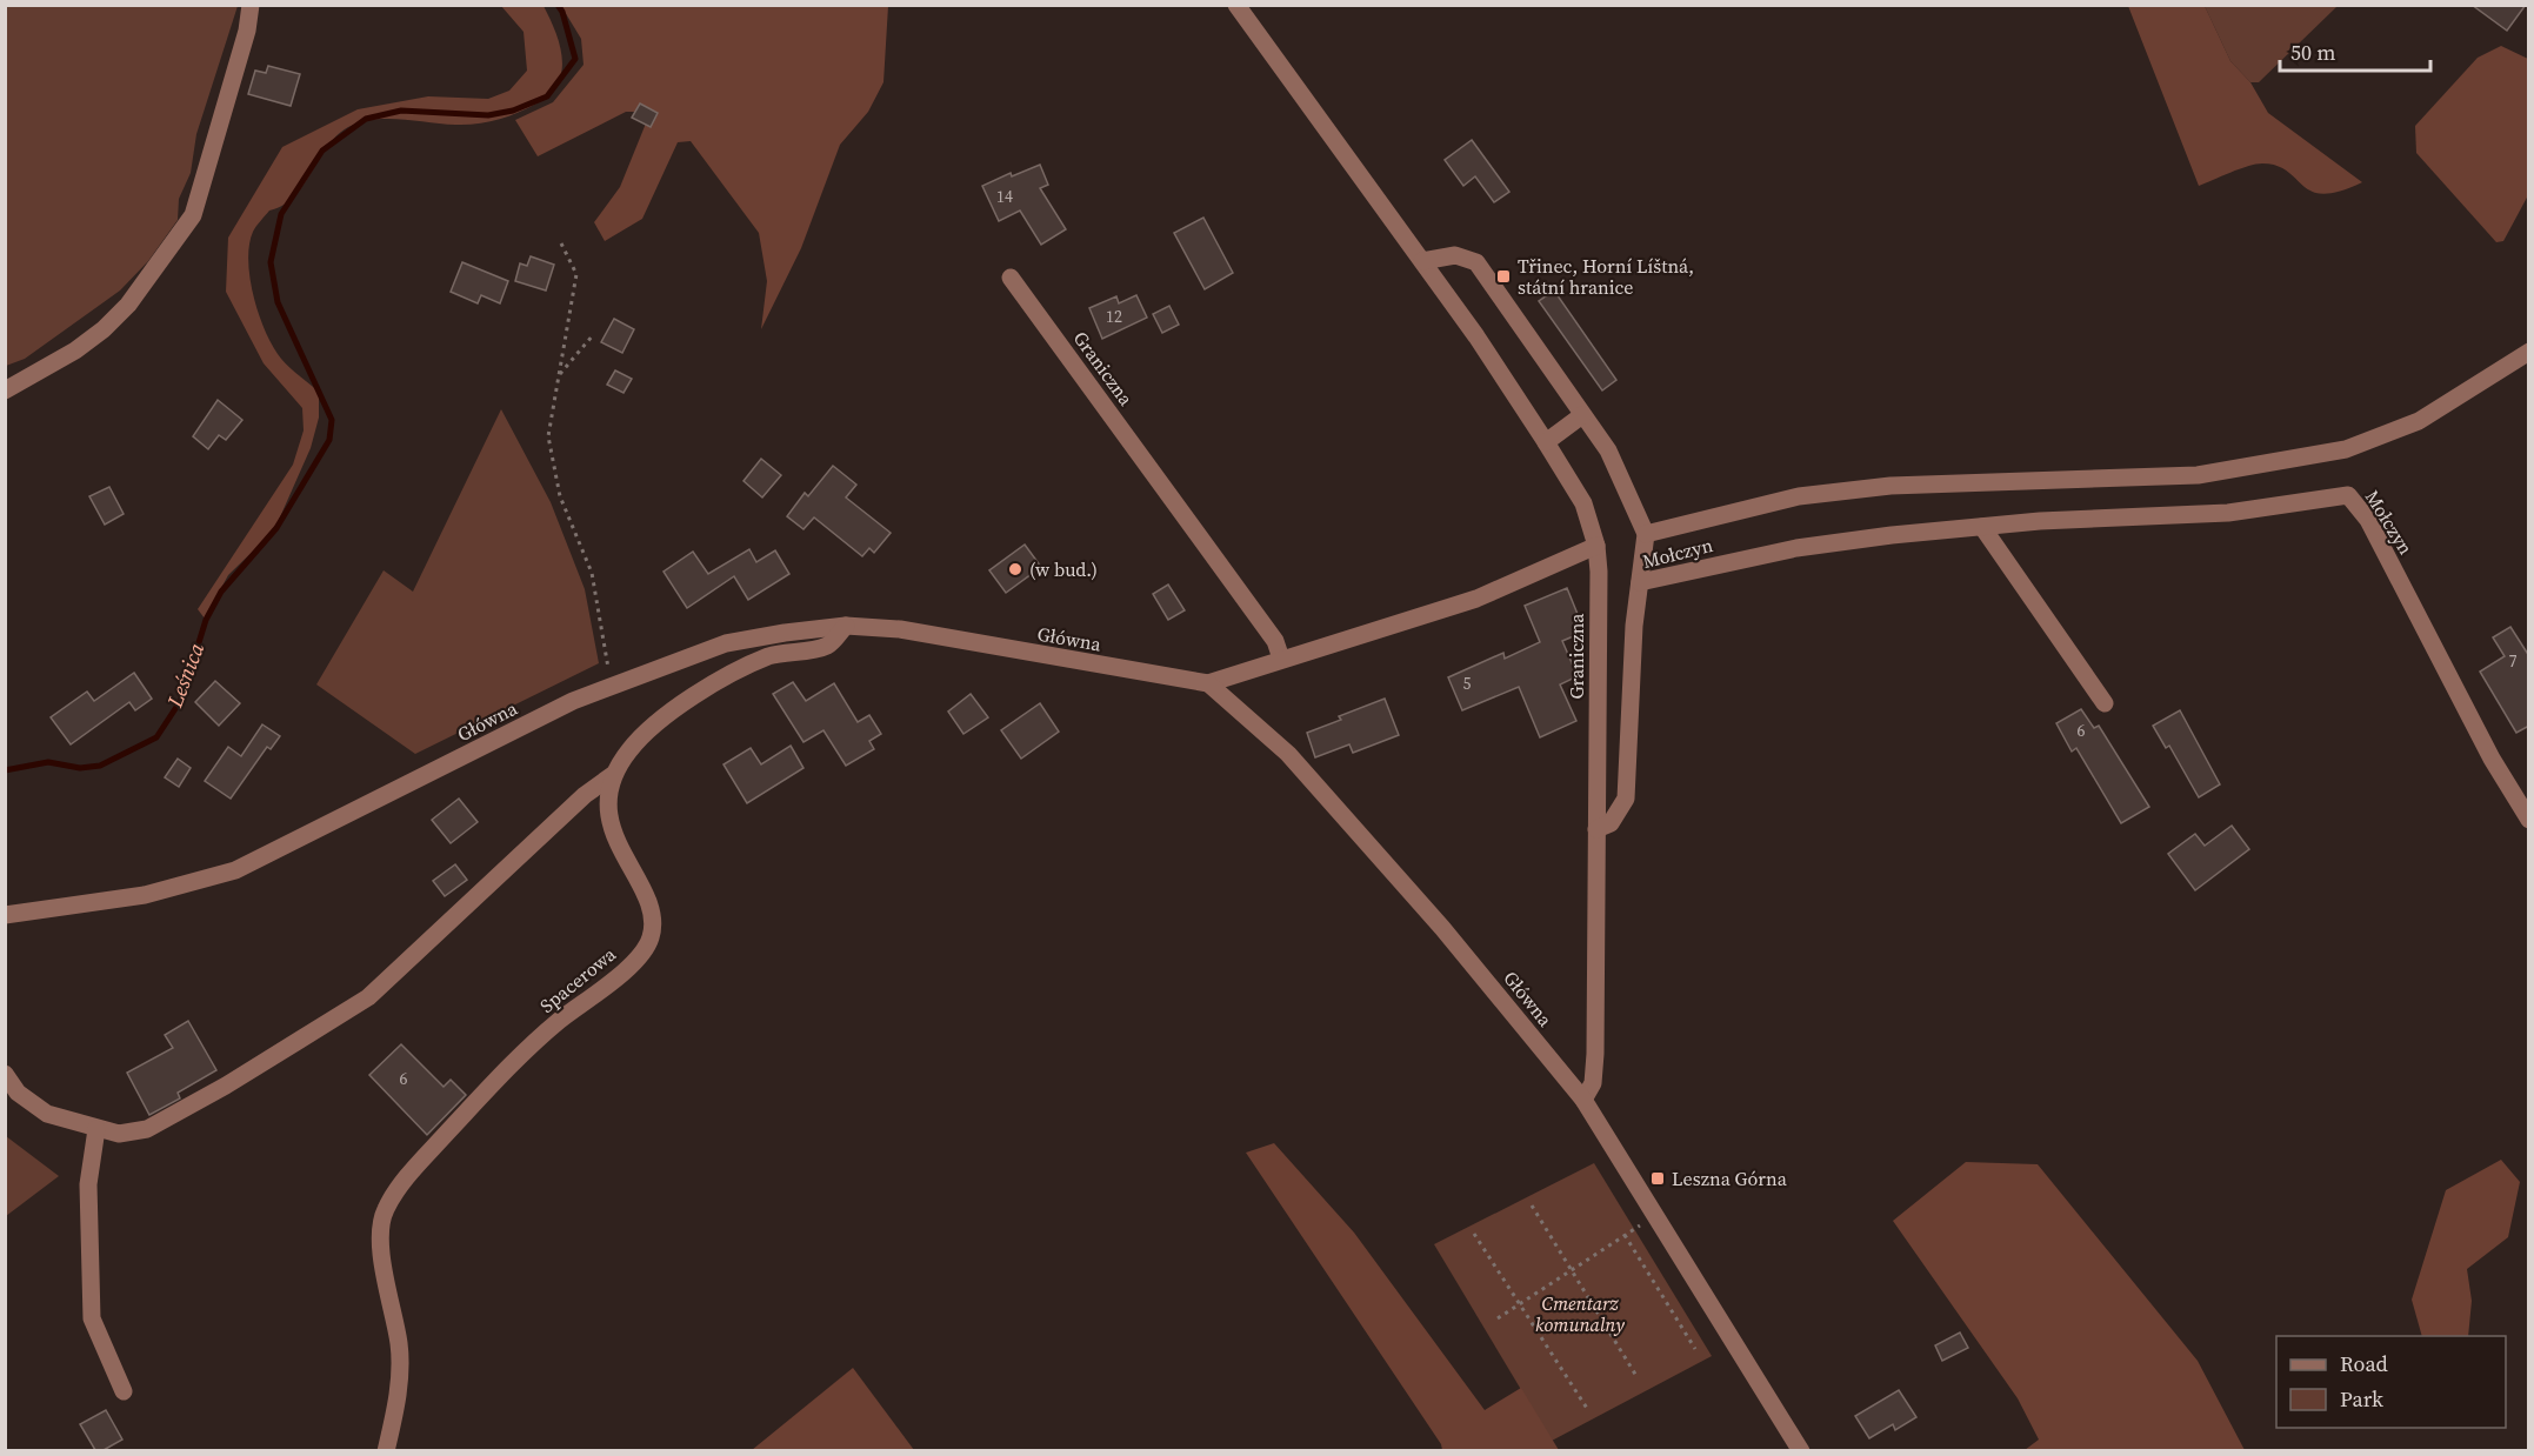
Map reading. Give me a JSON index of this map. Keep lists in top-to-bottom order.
{
  "streets": {
    "street": [
      "Graniczna",
      "Mołczyn",
      "Główna",
      "Spacerowa"
    ]
  },
  "crossings": [
    ["Graniczna", "Mołczyn"],
    ["Graniczna", "Główna"],
    ["Główna", "Spacerowa"]
  ],
  "water": ["Leśnica"],
  "parks": ["Cmentarz komunalny"],
  "places": {
    "transit": ["Třinec, Horní Líštná, státní hranice", "Leszna Górna"],
    "other": ["(w bud.)"]
  },
  "house_numbers": [
    "14",
    "12",
    "7",
    "5",
    "6",
    "6"
  ],
  "legend": ["Road", "Park"],
  "scale_bar": "50 m"
}
